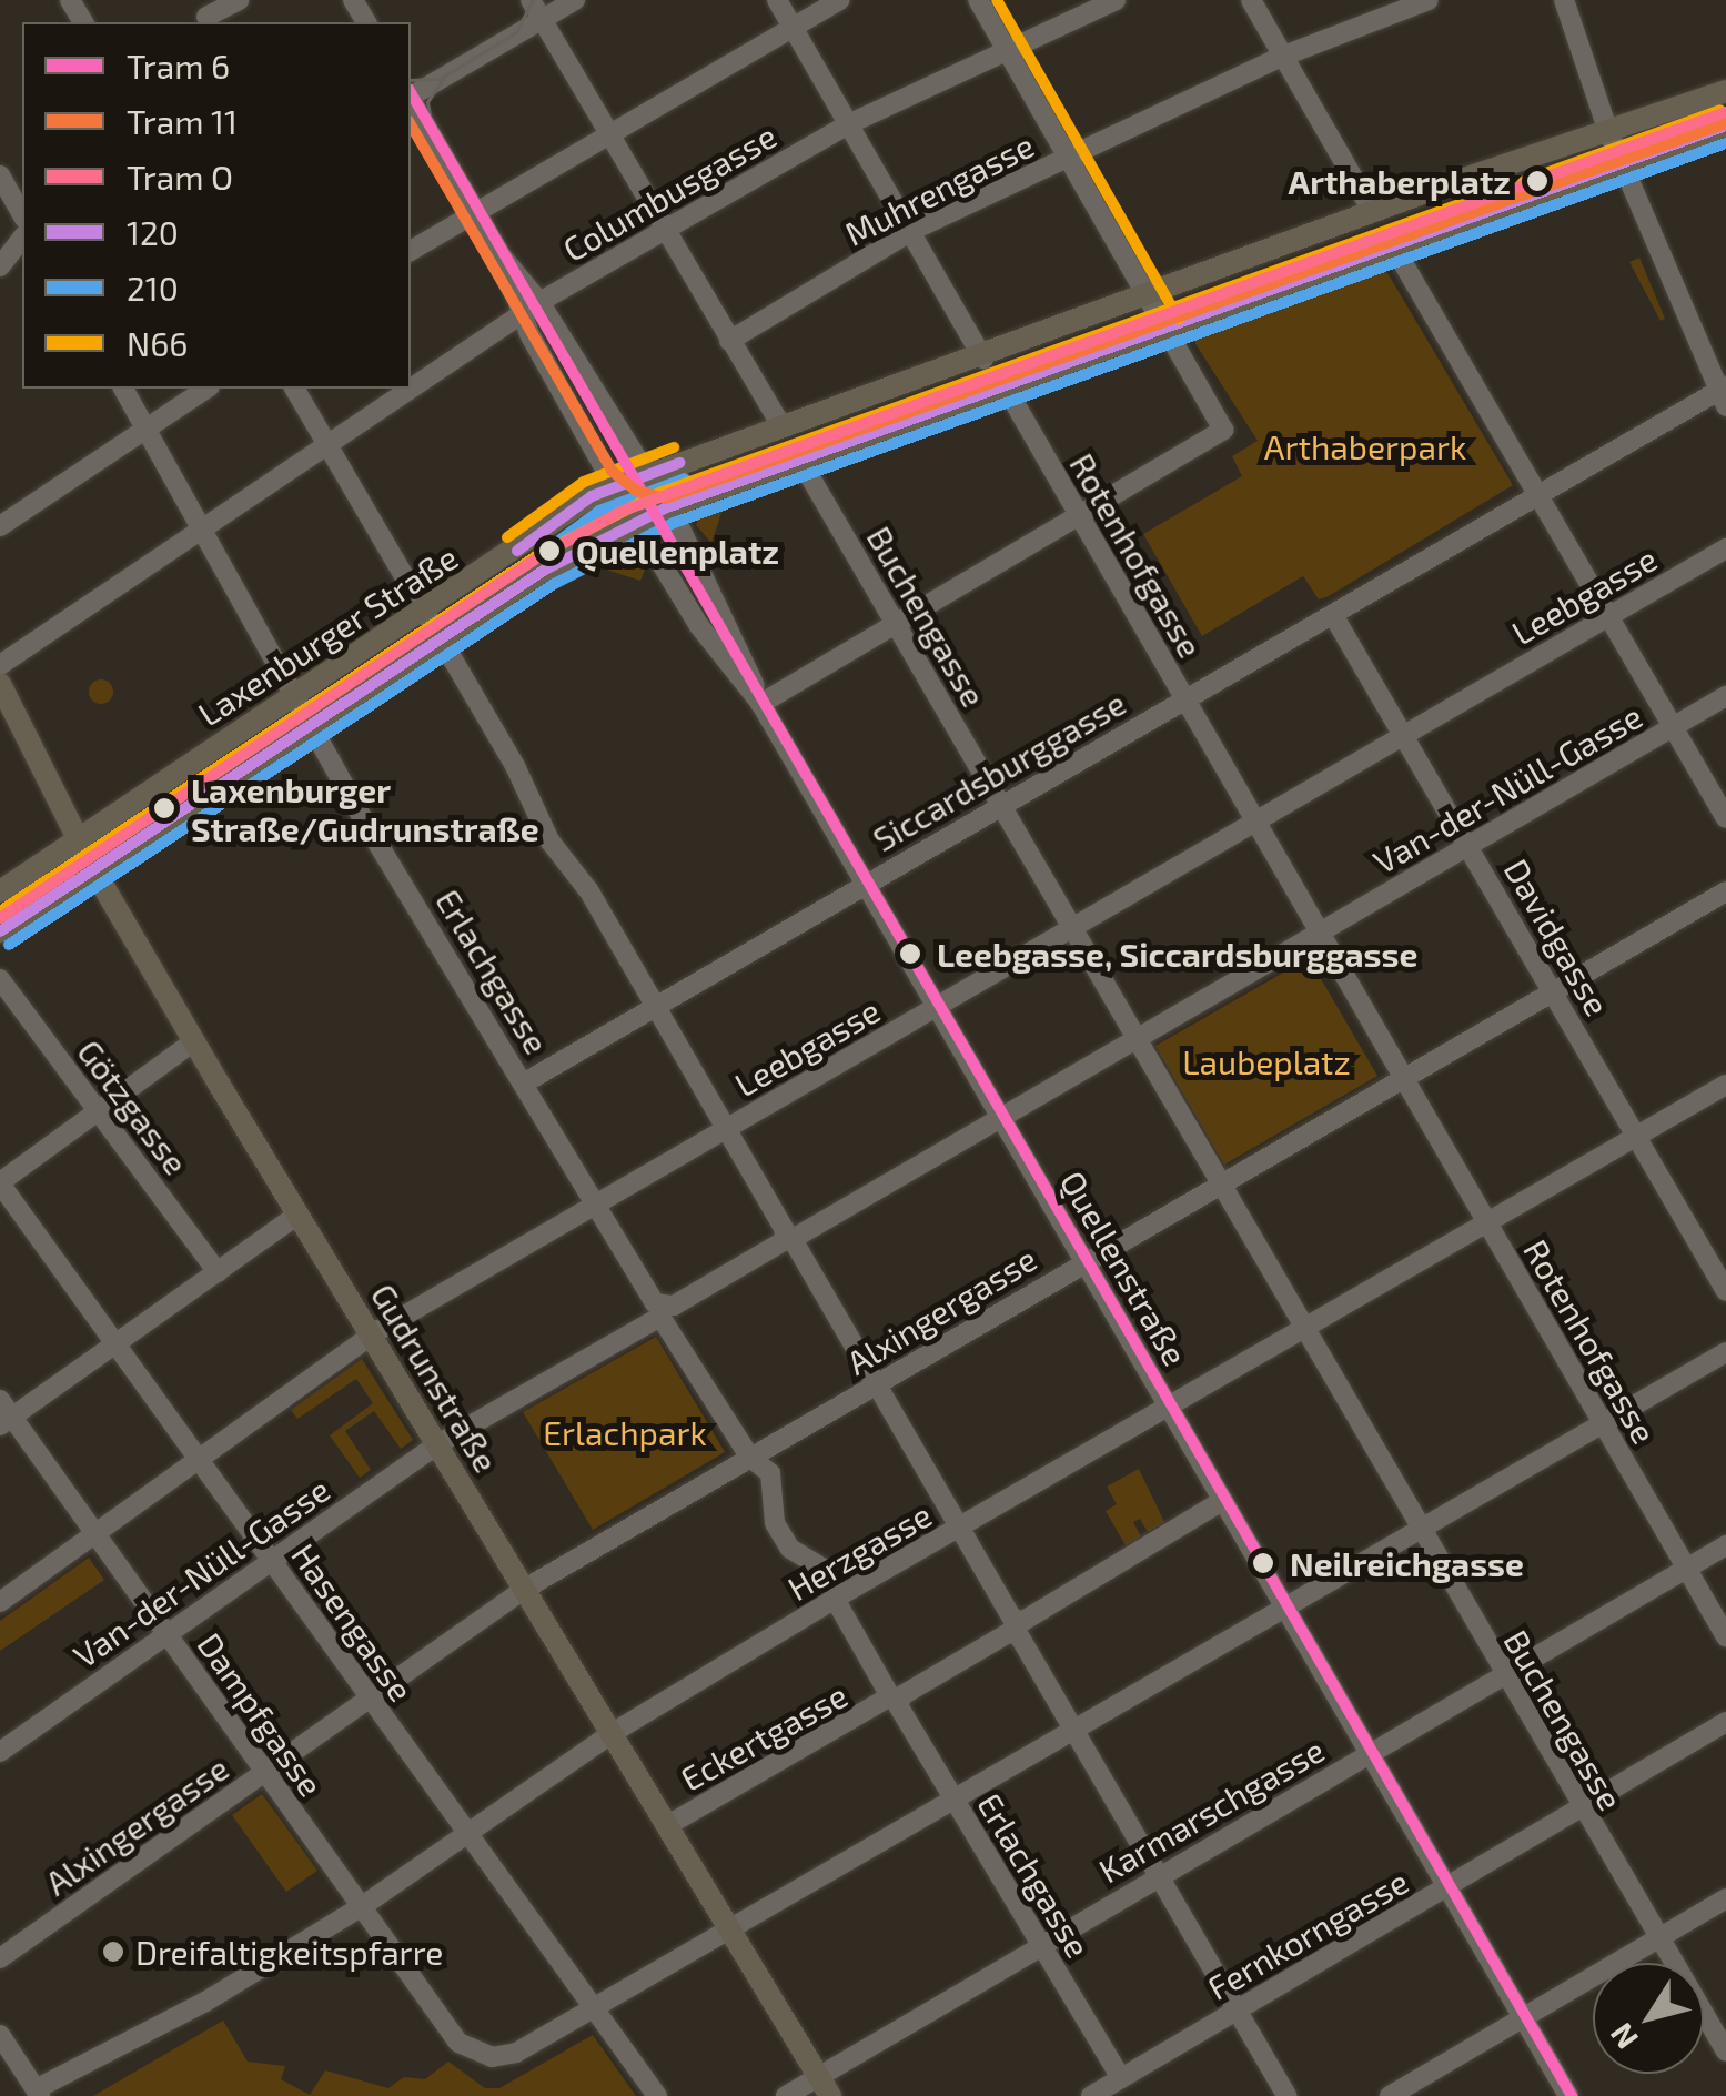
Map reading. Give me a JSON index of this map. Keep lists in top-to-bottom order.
{
  "streets": {
    "main road": ["Laxenburger Straße", "Gudrunstraße"],
    "street": [
      "Muhrengasse",
      "Columbusgasse",
      "Rotenhofgasse",
      "Leebgasse",
      "Buchengasse",
      "Siccardsburggasse",
      "Van-der-Nüll-Gasse",
      "Davidgasse",
      "Erlachgasse",
      "Götzgasse",
      "Quellenstraße",
      "Alxingergasse",
      "Herzgasse",
      "Hasengasse",
      "Dampfgasse",
      "Eckertgasse",
      "Karmarschgasse",
      "Fernkorngasse"
    ]
  },
  "crossings": [
    ["Columbusgasse", "Erlachgasse"],
    ["Columbusgasse", "Quellenstraße"],
    ["Rotenhofgasse", "Leebgasse"],
    ["Rotenhofgasse", "Laxenburger Straße"],
    ["Rotenhofgasse", "Siccardsburggasse"],
    ["Rotenhofgasse", "Van-der-Nüll-Gasse"],
    ["Rotenhofgasse", "Herzgasse"],
    ["Rotenhofgasse", "Karmarschgasse"],
    ["Leebgasse", "Buchengasse"],
    ["Leebgasse", "Davidgasse"],
    ["Leebgasse", "Erlachgasse"],
    ["Leebgasse", "Quellenstraße"],
    ["Leebgasse", "Gudrunstraße"],
    ["Leebgasse", "Hasengasse"],
    ["Leebgasse", "Dampfgasse"],
    ["Buchengasse", "Laxenburger Straße"],
    ["Buchengasse", "Siccardsburggasse"],
    ["Buchengasse", "Alxingergasse"],
    ["Buchengasse", "Herzgasse"],
    ["Buchengasse", "Karmarschgasse"],
    ["Buchengasse", "Fernkorngasse"],
    ["Laxenburger Straße", "Erlachgasse"],
    ["Laxenburger Straße", "Quellenstraße"],
    ["Laxenburger Straße", "Gudrunstraße"],
    ["Siccardsburggasse", "Davidgasse"],
    ["Siccardsburggasse", "Erlachgasse"],
    ["Siccardsburggasse", "Quellenstraße"],
    ["Van-der-Nüll-Gasse", "Davidgasse"],
    ["Van-der-Nüll-Gasse", "Erlachgasse"],
    ["Van-der-Nüll-Gasse", "Alxingergasse"],
    ["Van-der-Nüll-Gasse", "Gudrunstraße"],
    ["Van-der-Nüll-Gasse", "Hasengasse"],
    ["Van-der-Nüll-Gasse", "Dampfgasse"],
    ["Davidgasse", "Herzgasse"],
    ["Erlachgasse", "Alxingergasse"],
    ["Erlachgasse", "Herzgasse"],
    ["Erlachgasse", "Eckertgasse"],
    ["Erlachgasse", "Karmarschgasse"],
    ["Erlachgasse", "Fernkorngasse"],
    ["Quellenstraße", "Alxingergasse"],
    ["Quellenstraße", "Herzgasse"],
    ["Quellenstraße", "Eckertgasse"],
    ["Quellenstraße", "Karmarschgasse"],
    ["Quellenstraße", "Fernkorngasse"],
    ["Alxingergasse", "Gudrunstraße"],
    ["Alxingergasse", "Hasengasse"],
    ["Alxingergasse", "Dampfgasse"],
    ["Gudrunstraße", "Herzgasse"],
    ["Gudrunstraße", "Eckertgasse"],
    ["Gudrunstraße", "Karmarschgasse"],
    ["Herzgasse", "Hasengasse"],
    ["Herzgasse", "Dampfgasse"],
    ["Hasengasse", "Dampfgasse"]
  ],
  "parks": ["Arthaberpark", "Laubeplatz", "Erlachpark"],
  "places": [
    "Arthaberplatz",
    "Quellenplatz",
    "Laxenburger Straße/Gudrunstraße",
    "Leebgasse, Siccardsburggasse",
    "Neilreichgasse",
    "Dreifaltigkeitspfarre"
  ],
  "lines": [
    "transit line N66",
    "tram line 6",
    "tram line O",
    "tram line 11",
    "transit line 120",
    "transit line 210"
  ],
  "legend": [
    "Tram 6",
    "Tram 11",
    "Tram O",
    "120",
    "210",
    "N66"
  ],
  "north": "bottom left"
}
